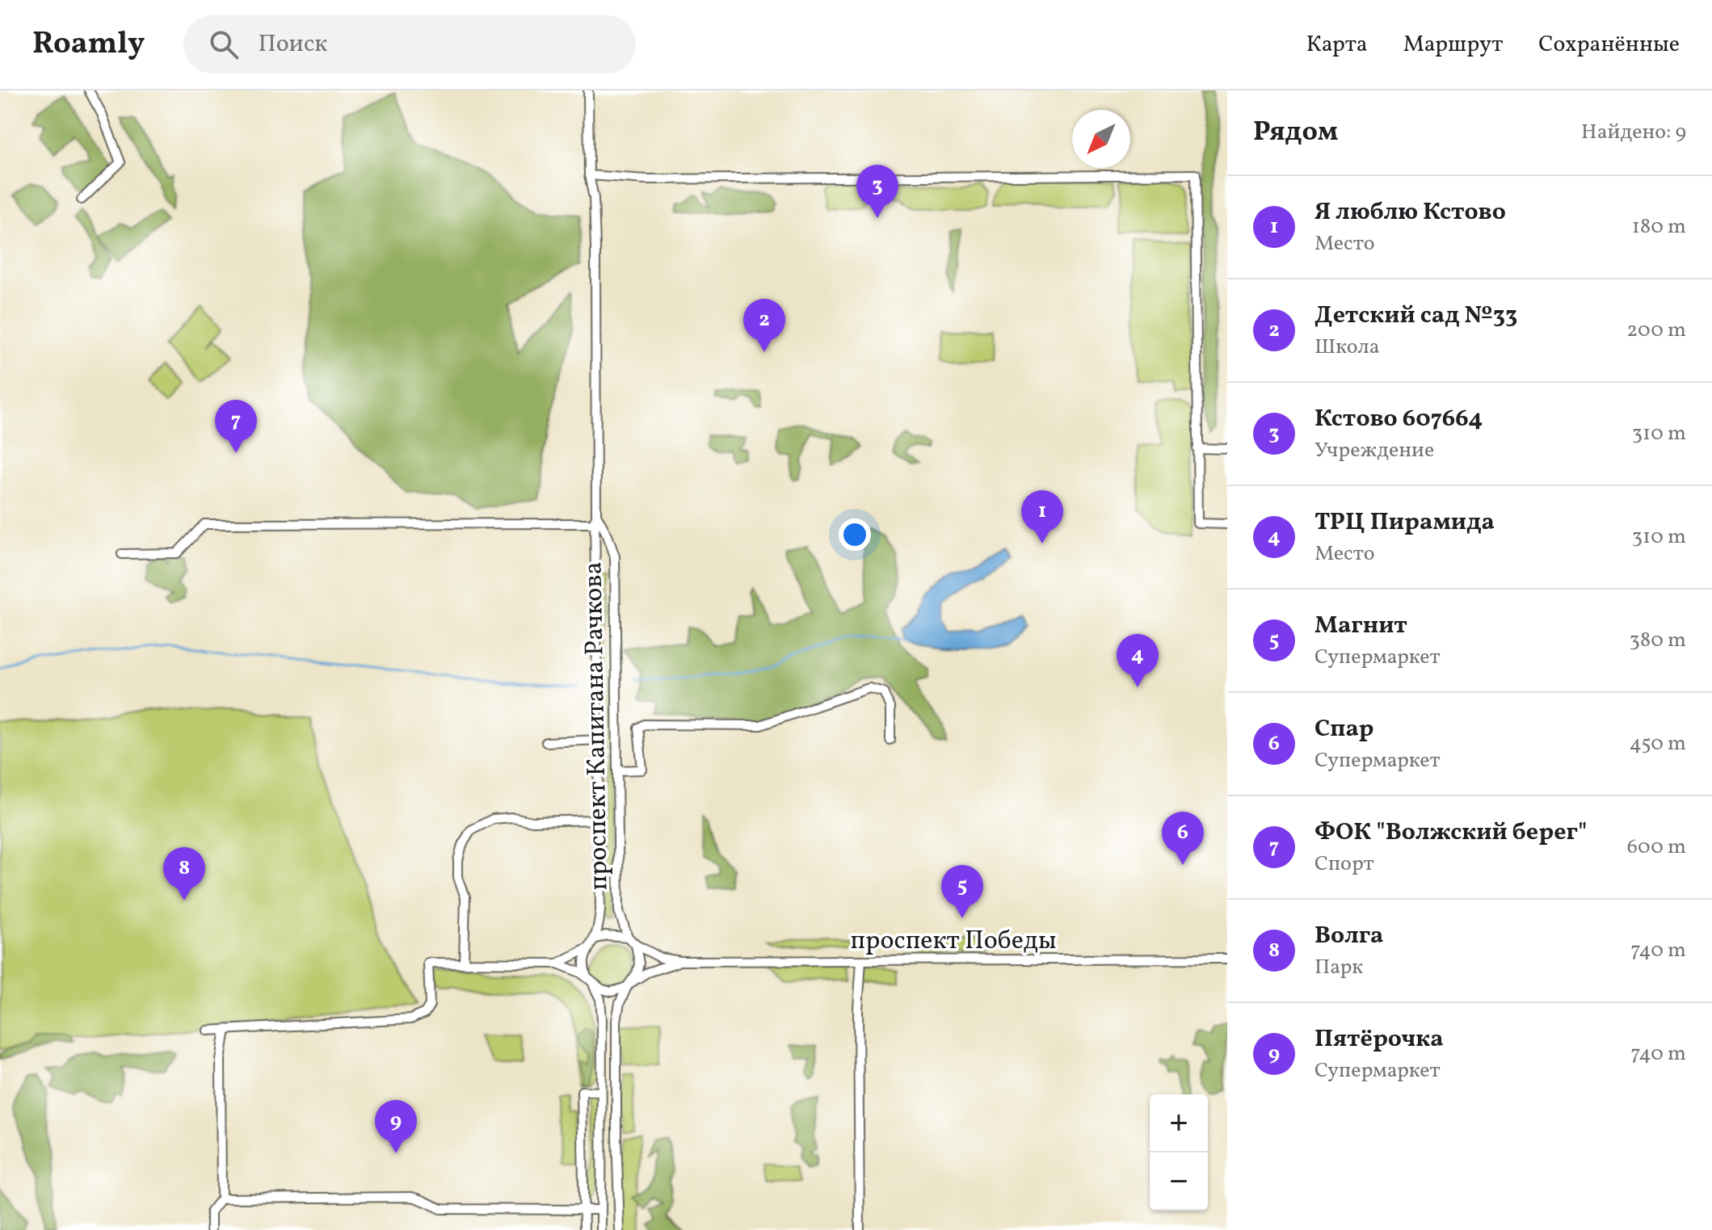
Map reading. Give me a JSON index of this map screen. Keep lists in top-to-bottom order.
{
  "streets": {
    "street": ["проспект Капитана Рачкова", "проспект Победы"]
  },
  "north": "bottom left",
  "page": {
    "header": "Roamly",
    "search": "Поиск",
    "nav": ["Карта", "Маршрут", "Сохранённые"],
    "heading": ["Рядом", "Найдено: 9"],
    "pins": [
      "3",
      "2",
      "7",
      "1",
      "4",
      "6",
      "8",
      "5",
      "9"
    ],
    "list": [
      {
        "mark": "1",
        "name": "Я люблю Кстово",
        "note": "Место",
        "value": "180 m"
      },
      {
        "mark": "2",
        "name": "Детский сад №33",
        "note": "Школа",
        "value": "200 m"
      },
      {
        "mark": "3",
        "name": "Кстово 607664",
        "note": "Учреждение",
        "value": "310 m"
      },
      {
        "mark": "4",
        "name": "ТРЦ Пирамида",
        "note": "Место",
        "value": "310 m"
      },
      {
        "mark": "5",
        "name": "Магнит",
        "note": "Супермаркет",
        "value": "380 m"
      },
      {
        "mark": "6",
        "name": "Спар",
        "note": "Супермаркет",
        "value": "450 m"
      },
      {
        "mark": "7",
        "name": "ФОК \"Волжский берег\"",
        "note": "Спорт",
        "value": "600 m"
      },
      {
        "mark": "8",
        "name": "Волга",
        "note": "Парк",
        "value": "740 m"
      },
      {
        "mark": "9",
        "name": "Пятёрочка",
        "note": "Супермаркет",
        "value": "740 m"
      }
    ],
    "map_buttons": ["+", "−"]
  }
}
